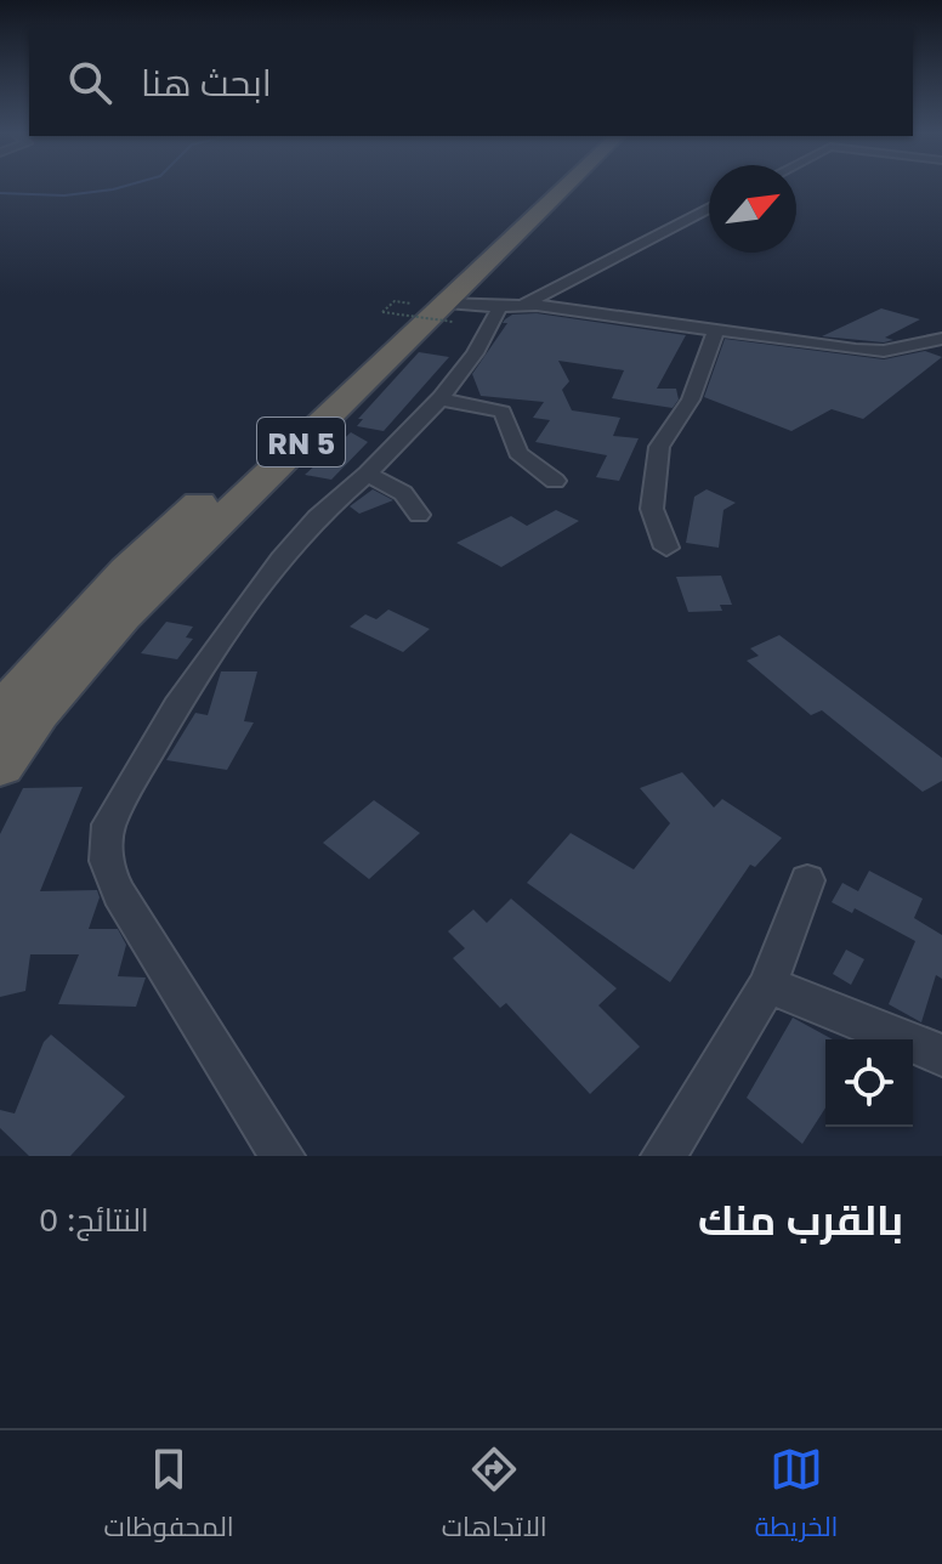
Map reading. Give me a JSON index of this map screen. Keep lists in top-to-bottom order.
{
  "streets": {
    "highway": ["RN 5"]
  },
  "north": "top right",
  "page": {
    "search": "ابحث هنا",
    "heading": ["بالقرب منك", "النتائج: 0"],
    "nav": ["الخريطة", "الاتجاهات", "المحفوظات"]
  }
}
